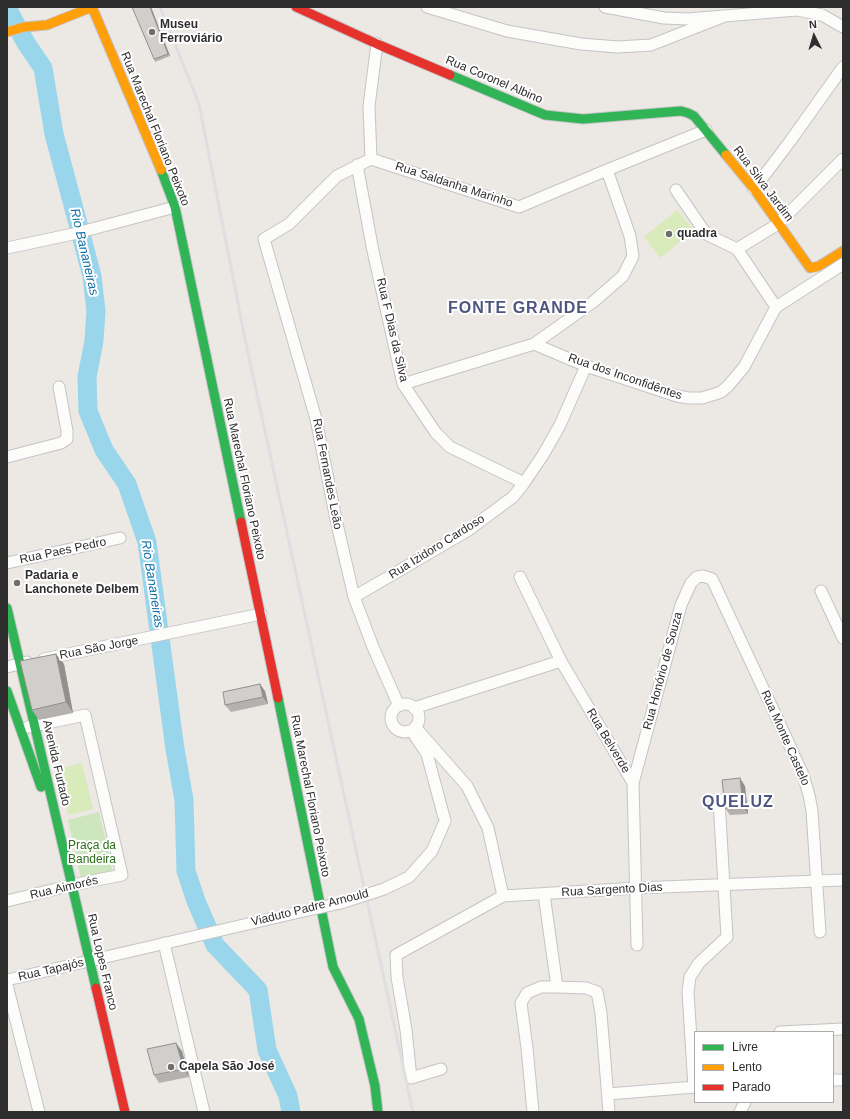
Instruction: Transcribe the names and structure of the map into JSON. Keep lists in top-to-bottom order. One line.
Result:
{"streets":{"street":["Rua Coronel Albino","Rua Marechal Floriano Peixoto","Rua Silva Jardim","Rua Saldanha Marinho","Rua F Dias da Silva","Rua dos Inconfidêntes","Rua Fernandes Leão","Rua Izidoro Cardoso","Rua Paes Pedro","Rua São Jorge","Rua Honório de Souza","Rua Monte Castelo","Rua Belverde","Avenida Furtado","Rua Aimorés","Rua Sargento Dias","Viaduto Padre Arnould","Rua Lopes Franco","Rua Tapajós"]},"crossings":[["Rua Coronel Albino","Rua Silva Jardim"],["Rua Marechal Floriano Peixoto","Rua São Jorge"],["Rua Silva Jardim","Rua Saldanha Marinho"],["Rua F Dias da Silva","Rua Fernandes Leão"],["Rua F Dias da Silva","Rua Izidoro Cardoso"],["Rua dos Inconfidêntes","Rua Izidoro Cardoso"],["Rua Fernandes Leão","Rua Izidoro Cardoso"],["Rua Fernandes Leão","Viaduto Padre Arnould"],["Rua São Jorge","Avenida Furtado"],["Rua Honório de Souza","Rua Monte Castelo"],["Rua Honório de Souza","Rua Belverde"],["Rua Monte Castelo","Rua Sargento Dias"],["Rua Belverde","Rua Sargento Dias"],["Avenida Furtado","Rua Aimorés"],["Avenida Furtado","Rua Lopes Franco"],["Rua Aimorés","Rua Lopes Franco"],["Viaduto Padre Arnould","Rua Tapajós"],["Rua Lopes Franco","Rua Tapajós"]],"districts":["FONTE GRANDE","QUELUZ"],"water":["Rio Bananeiras"],"parks":["Praça da Bandeira"],"places":["Museu Ferroviário","quadra","Padaria e Lanchonete Delbem","Capela São José"],"legend":["Livre","Lento","Parado"],"north":"top"}
